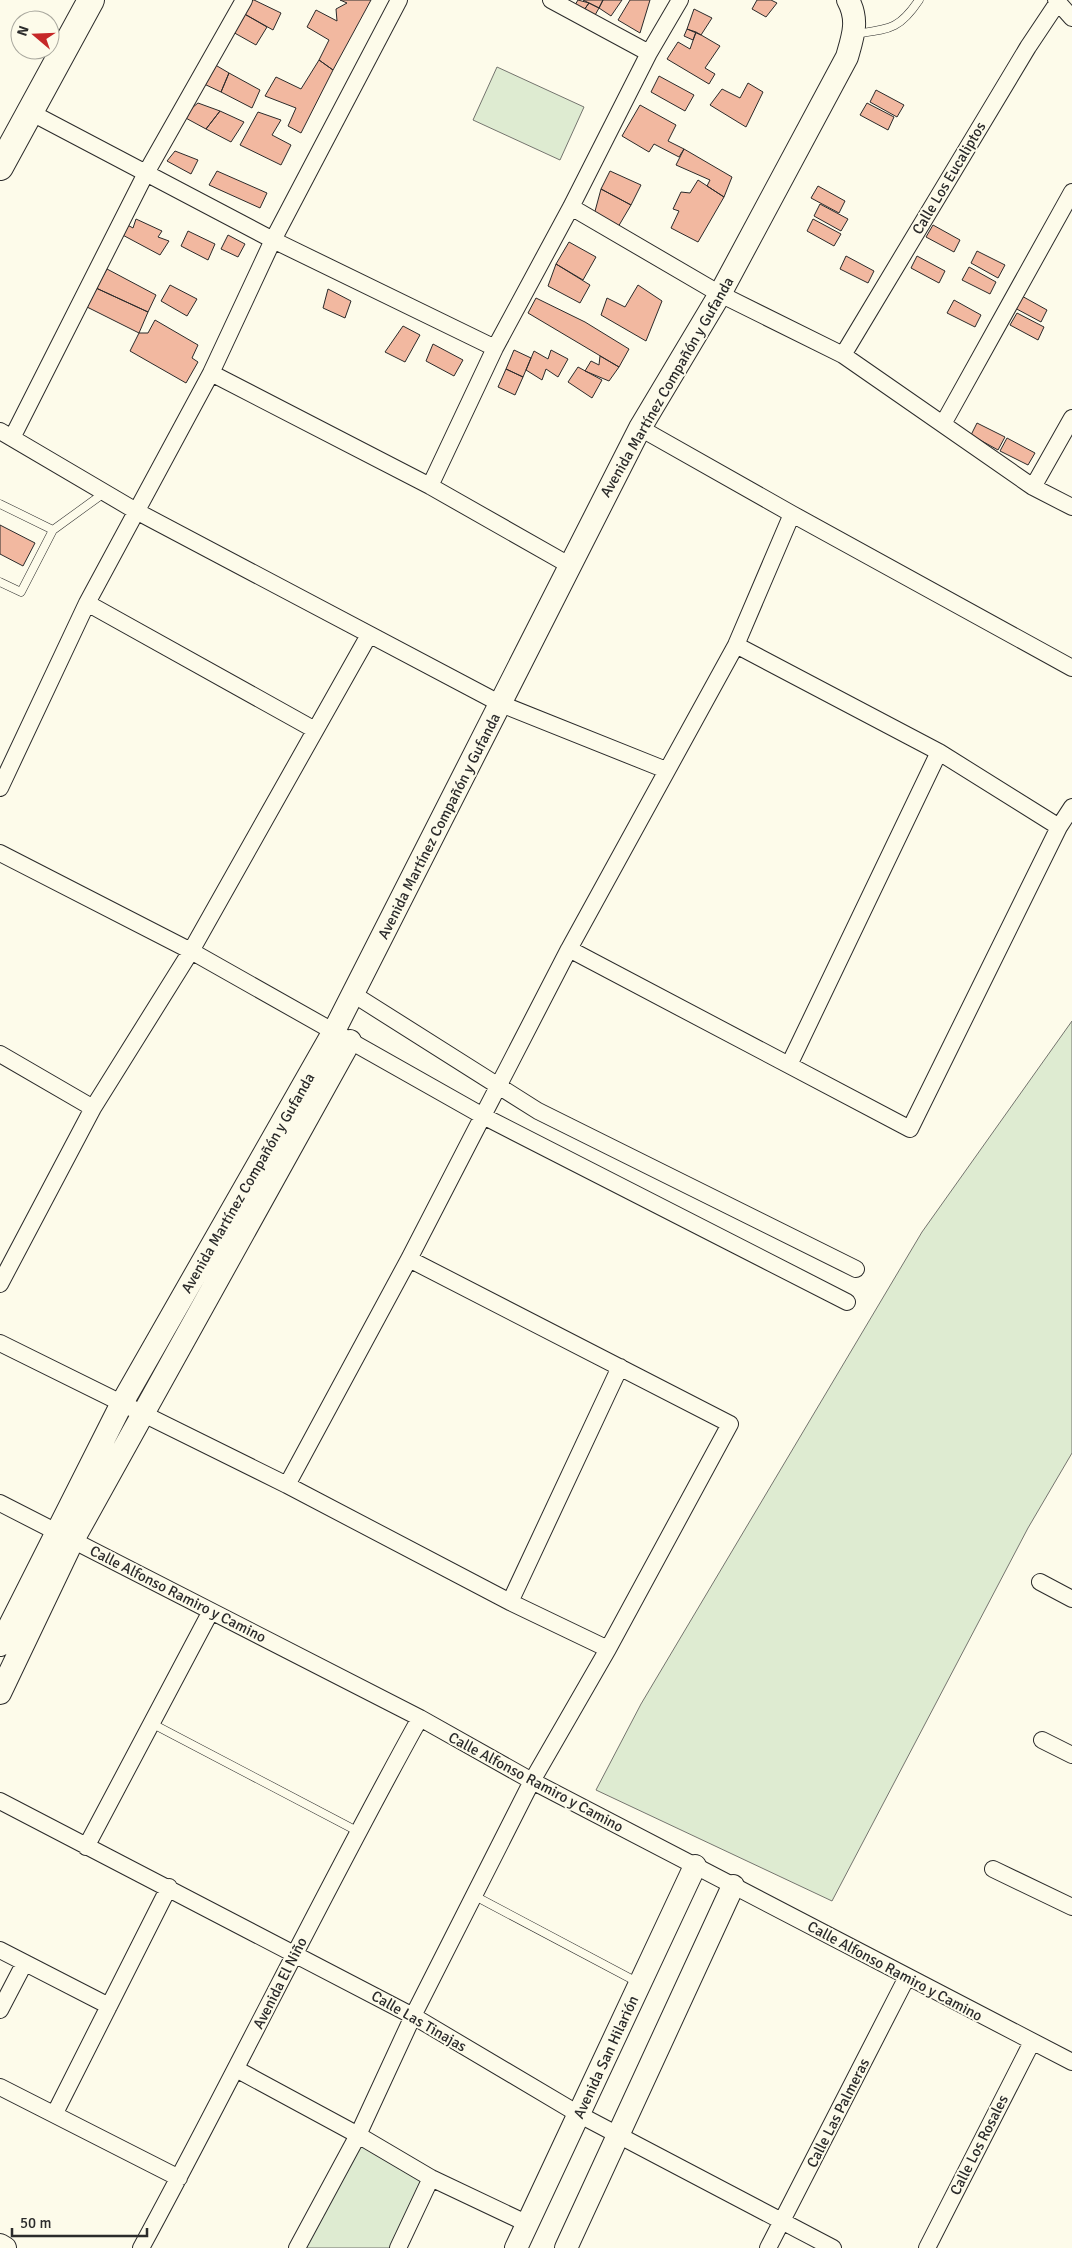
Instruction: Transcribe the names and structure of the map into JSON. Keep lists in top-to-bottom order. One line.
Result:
{"streets":{"street":["Calle Los Eucaliptos","Avenida Martínez Compañón y Gufanda","Calle Alfonso Ramiro y Camino","Avenida El Niño","Calle Las Tinajas","Avenida San Hilarión","Calle Las Palmeras","Calle Los Rosales"]},"crossings":[["Avenida Martínez Compañón y Gufanda","Calle Alfonso Ramiro y Camino"],["Calle Alfonso Ramiro y Camino","Avenida El Niño"],["Calle Alfonso Ramiro y Camino","Avenida San Hilarión"],["Calle Alfonso Ramiro y Camino","Calle Las Palmeras"],["Calle Alfonso Ramiro y Camino","Calle Los Rosales"],["Avenida El Niño","Calle Las Tinajas"],["Calle Las Tinajas","Avenida San Hilarión"],["Calle Las Tinajas","Calle Las Palmeras"]],"scale_bar":"50 m","north":"left"}
